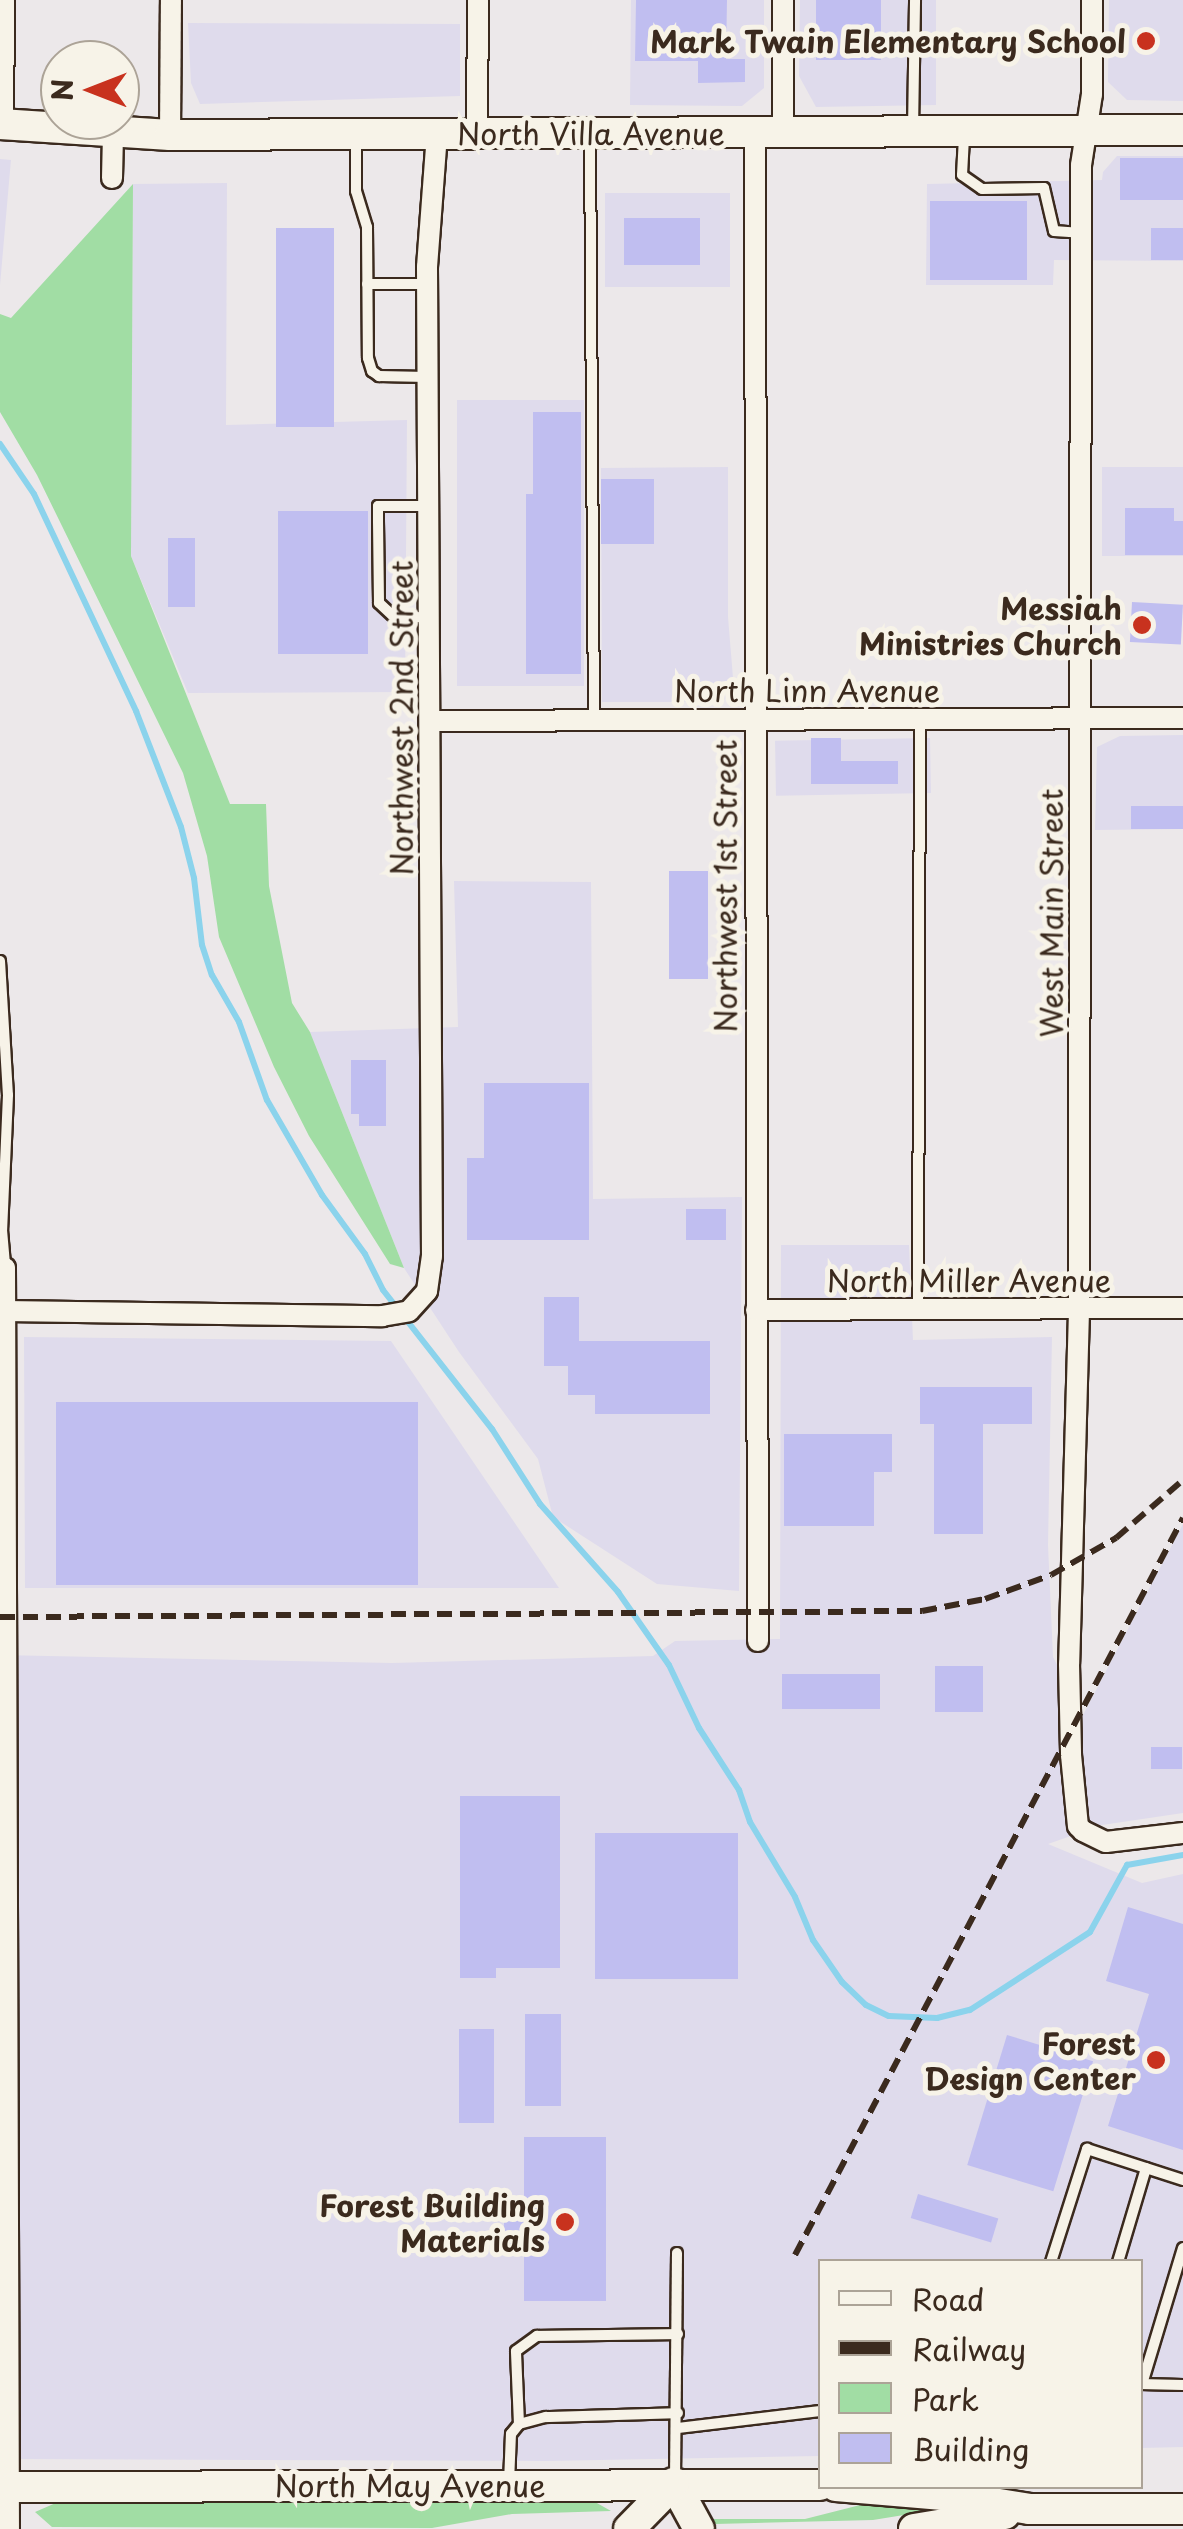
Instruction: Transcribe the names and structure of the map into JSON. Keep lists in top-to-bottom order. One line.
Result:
{"streets":{"main road":["North Villa Avenue","North May Avenue"],"street":["North Linn Avenue","Northwest 2nd Street","Northwest 1st Street","West Main Street","North Miller Avenue"]},"crossings":[["North Villa Avenue","Northwest 2nd Street"],["North Villa Avenue","Northwest 1st Street"],["North Villa Avenue","West Main Street"],["North Linn Avenue","Northwest 2nd Street"],["North Linn Avenue","Northwest 1st Street"],["North Linn Avenue","West Main Street"],["Northwest 1st Street","North Miller Avenue"],["West Main Street","North Miller Avenue"]],"places":["Mark Twain Elementary School","Messiah Ministries Church","Forest Design Center","Forest Building Materials"],"legend":["Road","Railway","Park","Building"],"north":"left"}
